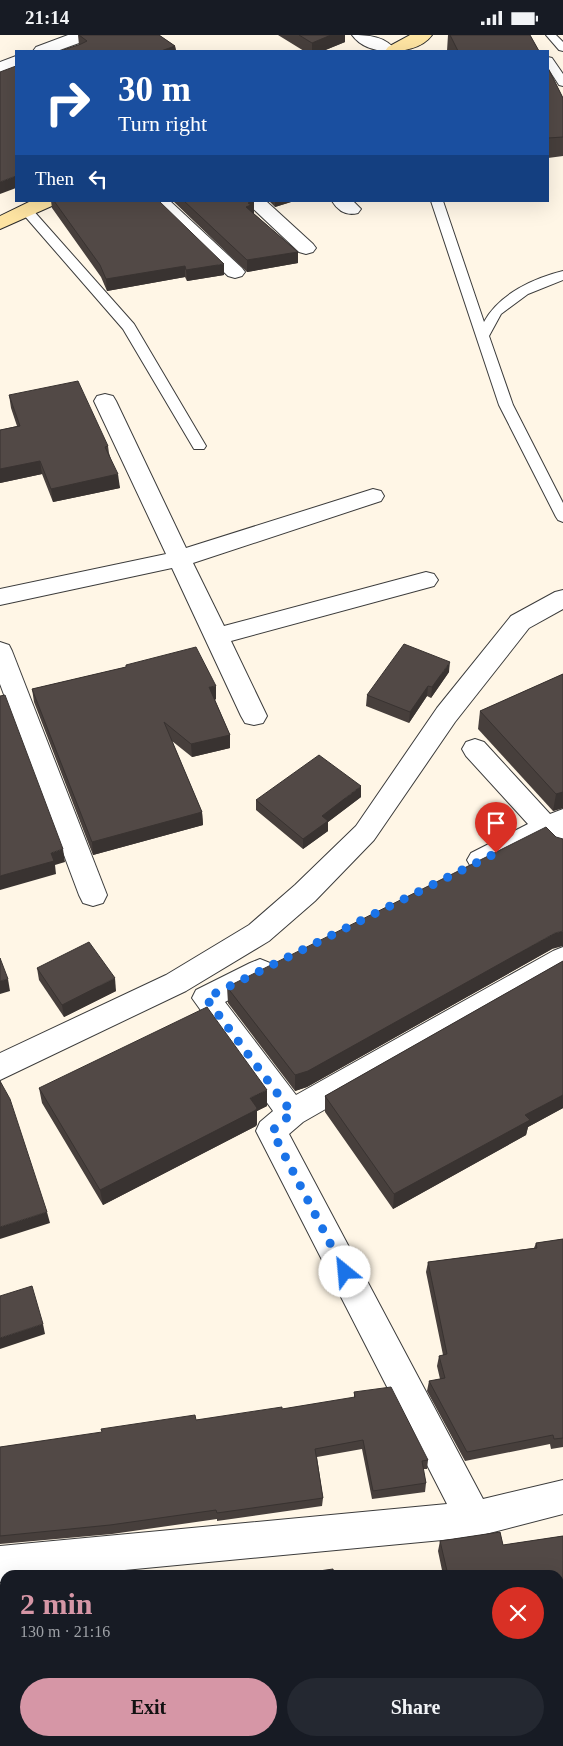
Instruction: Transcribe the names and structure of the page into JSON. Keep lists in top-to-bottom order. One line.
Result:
{"page":{"status":"21:14","turn":["30 m","Turn right"],"then":"Then","heading":["2 min","130 m · 21:16"],"buttons":["Exit","Share"]}}
